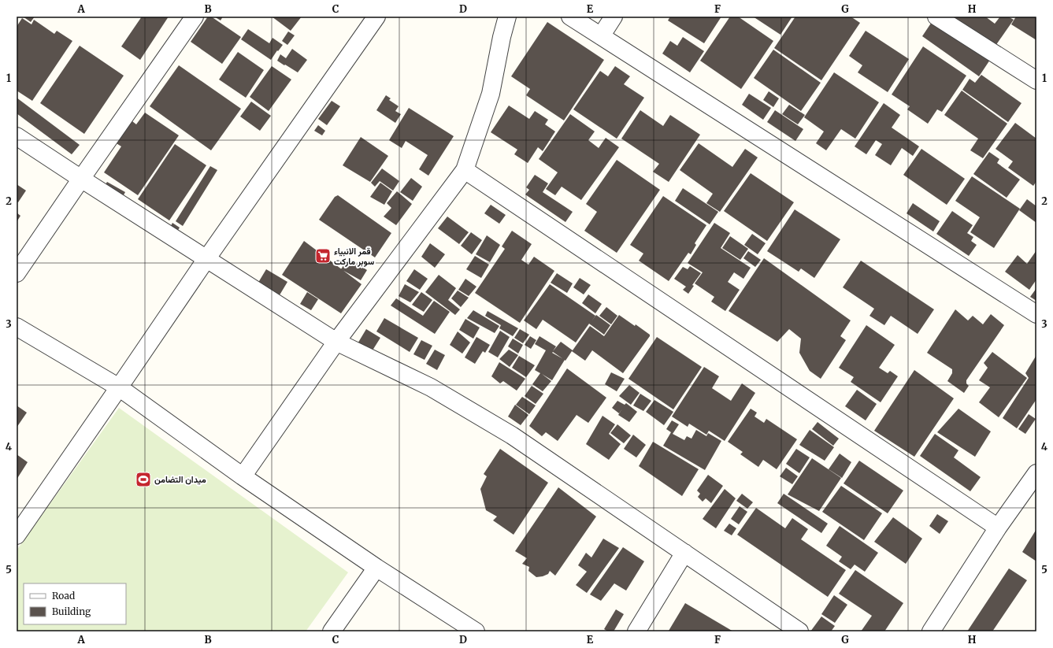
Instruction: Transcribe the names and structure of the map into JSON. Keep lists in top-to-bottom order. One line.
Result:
{"places":{"supermarket":["قمر الانبياء سوبر ماركت"],"sports":["ميدان التضامن"]},"legend":["Road","Building"],"grid":{"columns":["A","B","C","D","E","F","G","H"],"rows":["1","2","3","4","5"]}}
